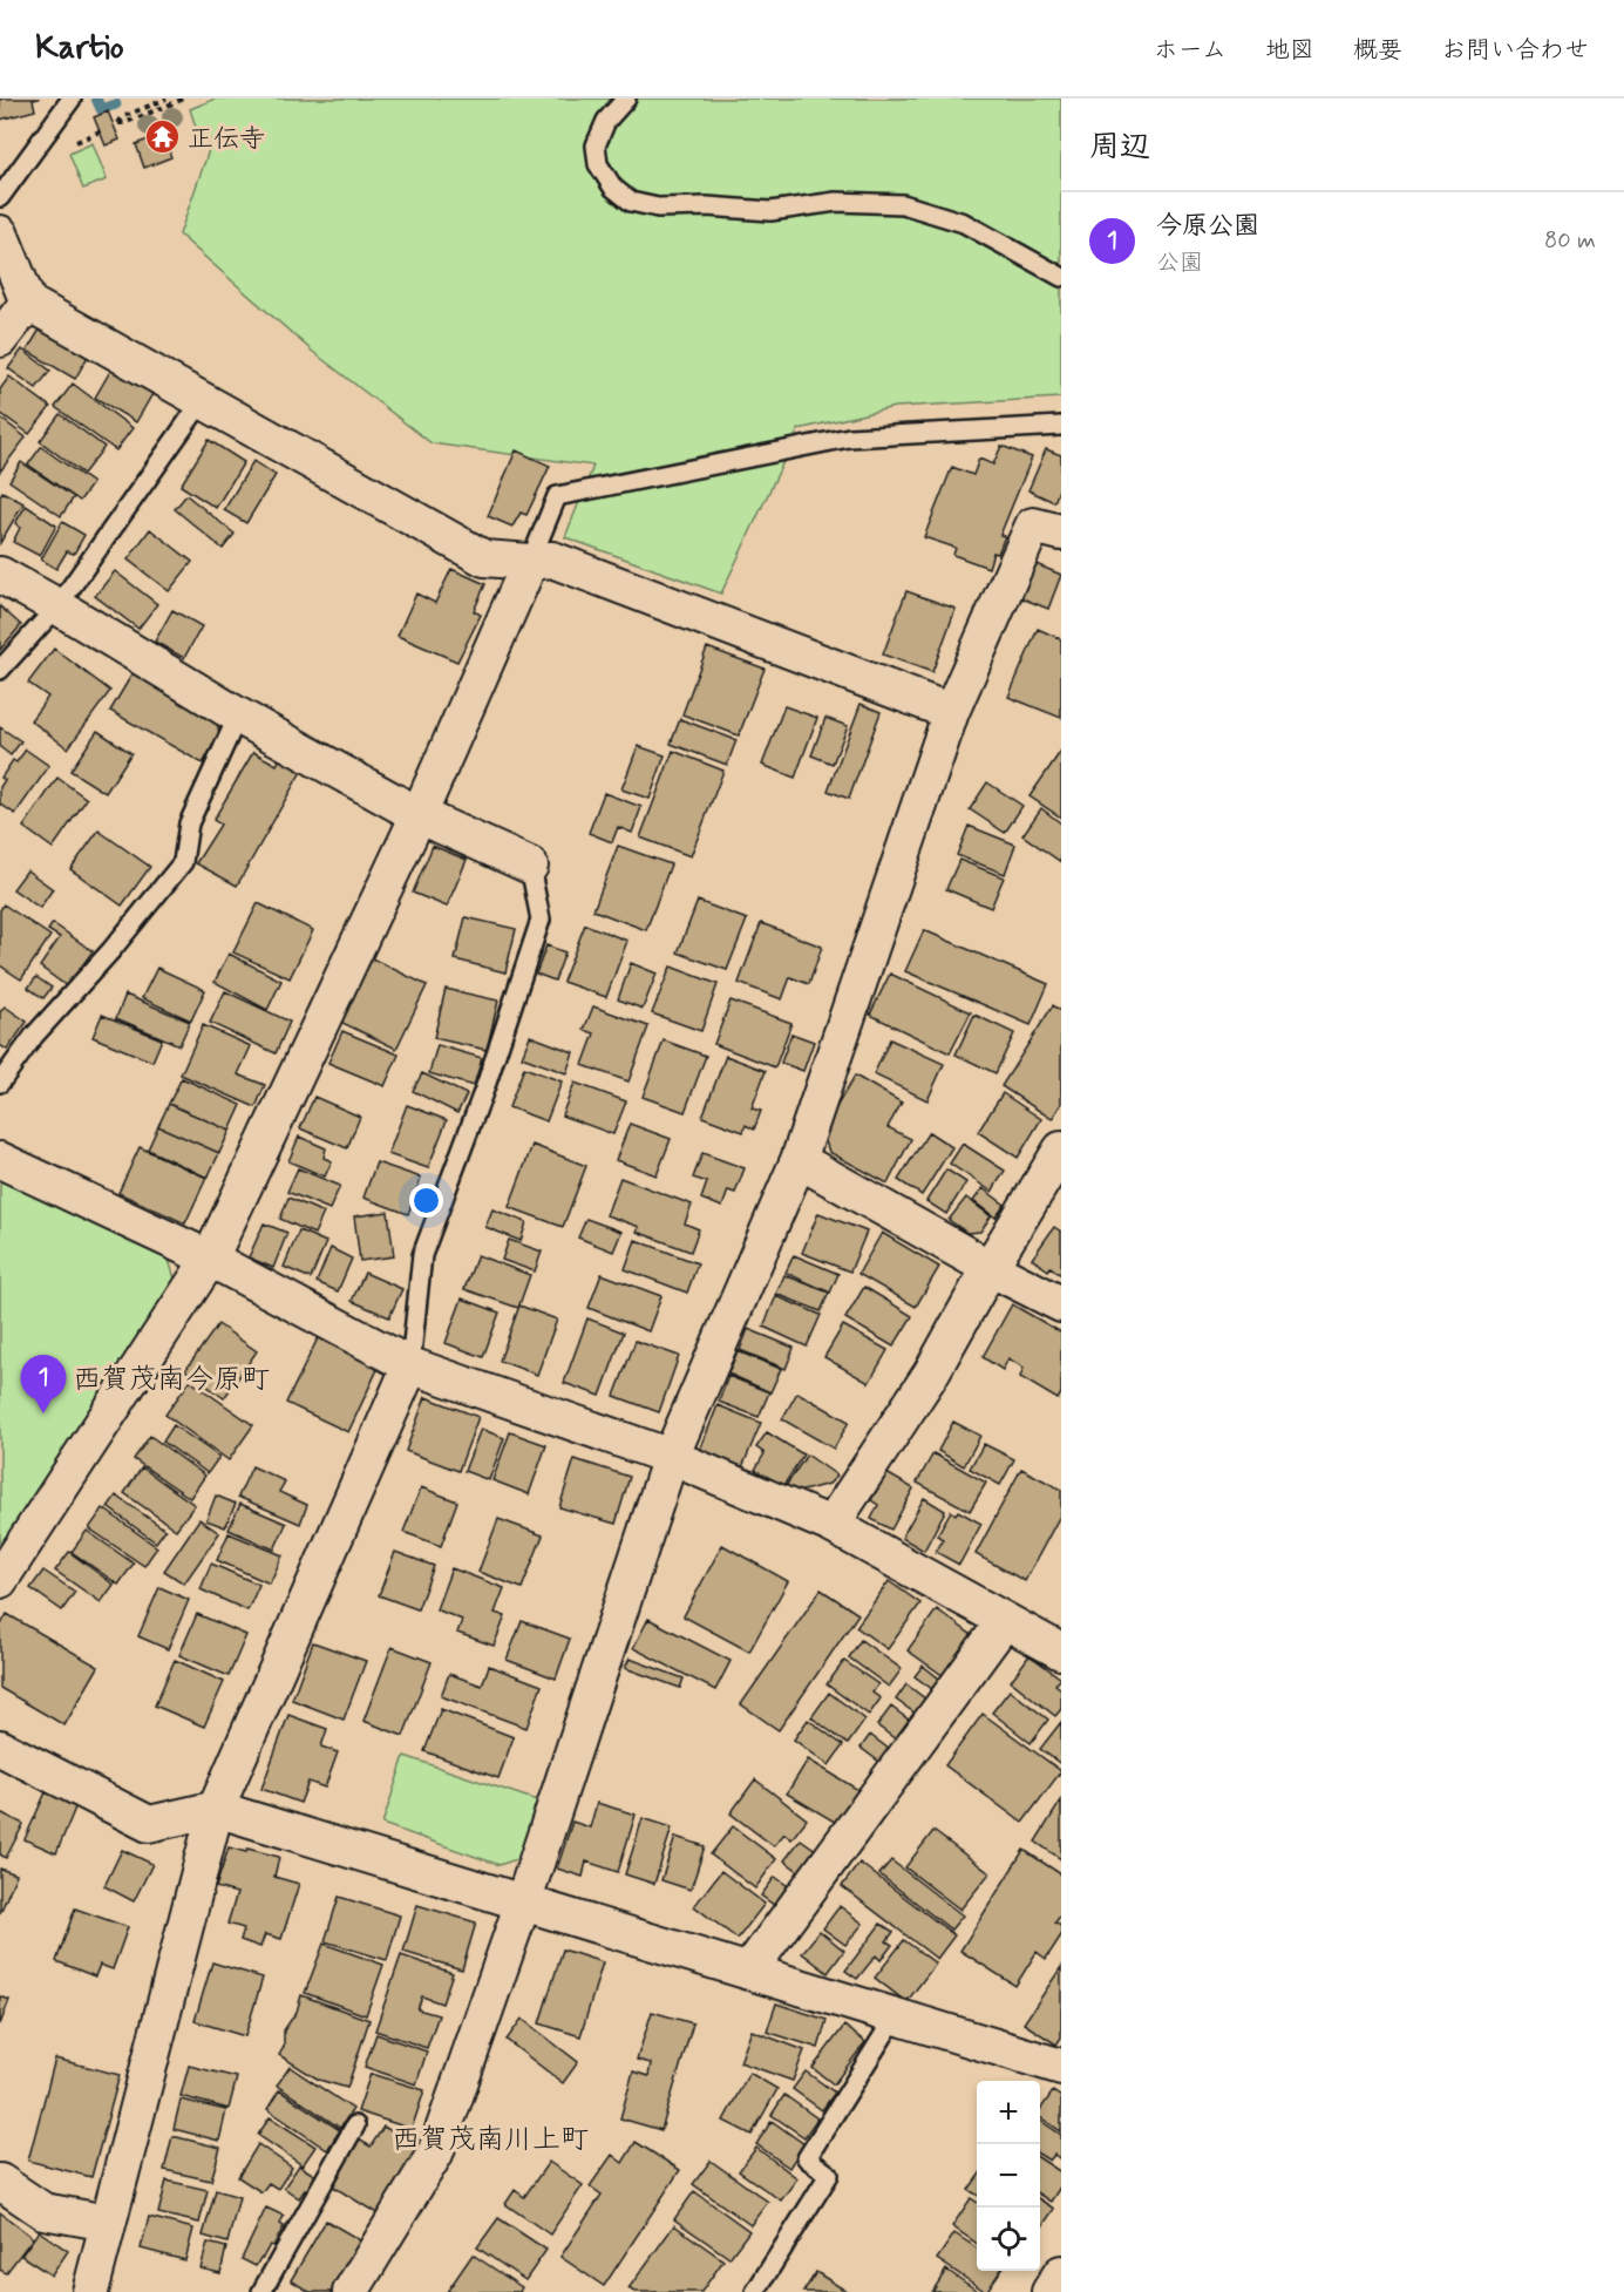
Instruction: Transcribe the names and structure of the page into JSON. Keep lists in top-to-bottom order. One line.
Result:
{"districts":["西賀茂南今原町","西賀茂南川上町"],"places":{"temple":["正伝寺"]},"page":{"header":"Kartio","nav":["ホーム","地図","概要","お問い合わせ"],"heading":"周辺","list":[{"mark":"1","name":"今原公園","note":"公園","value":"80 m"}],"pins":"1","map_buttons":["+","−"]}}
